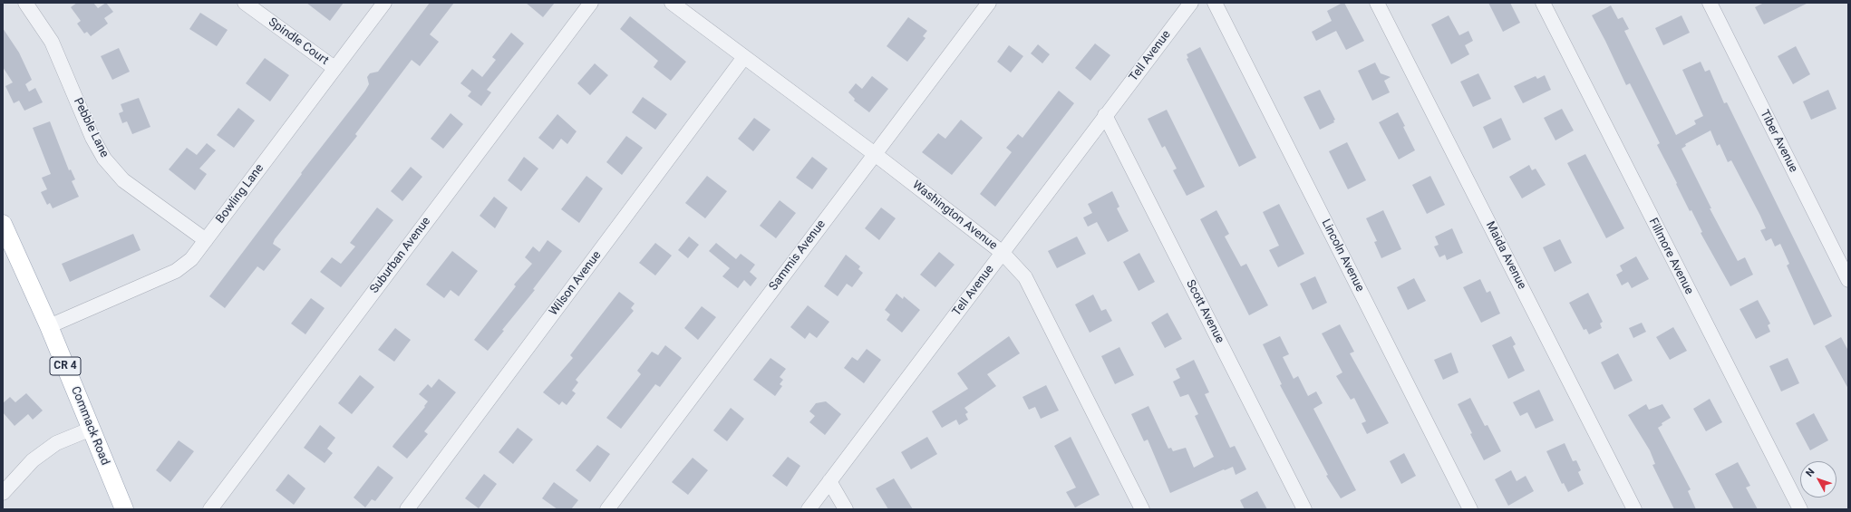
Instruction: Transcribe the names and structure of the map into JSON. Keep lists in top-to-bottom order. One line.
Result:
{"streets":{"main road":["CR 4","Commack Road"],"street":["Spindle Court","Tell Avenue","Pebble Lane","Tiber Avenue","Bowling Lane","Washington Avenue","Suburban Avenue","Sammis Avenue","Lincoln Avenue","Maida Avenue","Fillmore Avenue","Wilson Avenue","Scott Avenue"]},"crossings":[["Spindle Court","Bowling Lane"],["Tell Avenue","Washington Avenue"],["Tell Avenue","Scott Avenue"],["Pebble Lane","Bowling Lane"],["Bowling Lane","Commack Road"],["Washington Avenue","Sammis Avenue"],["Washington Avenue","Wilson Avenue"]],"north":"top left"}
